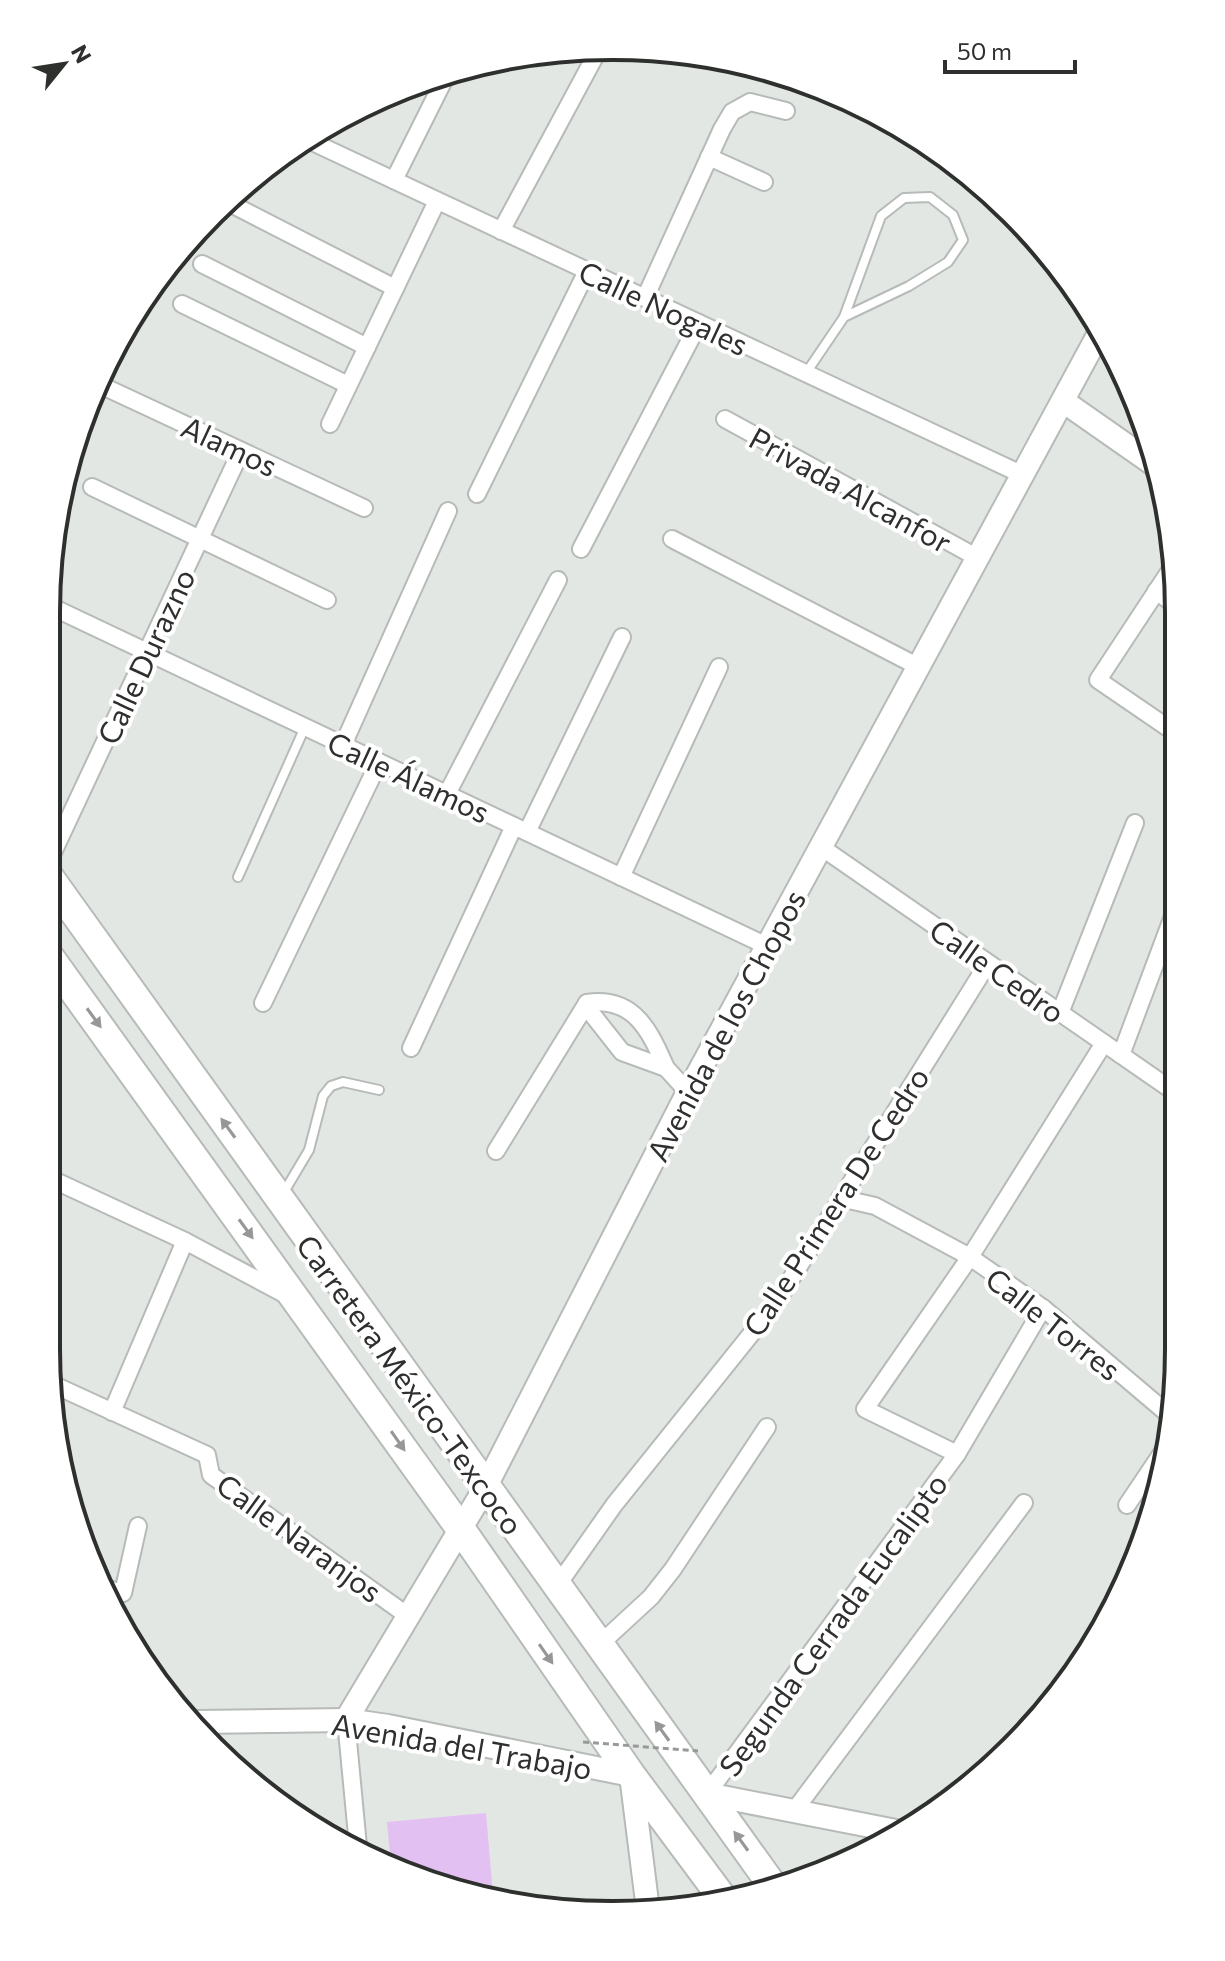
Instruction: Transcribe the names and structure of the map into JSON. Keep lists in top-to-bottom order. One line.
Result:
{"streets":{"highway":["Carretera México-Texcoco"],"street":["Calle Nogales","Alamos","Privada Alcanfor","Calle Durazno","Calle Álamos","Calle Cedro","Avenida de los Chopos","Calle Primera De Cedro","Calle Torres","Calle Naranjos","Segunda Cerrada Eucalipto","Avenida del Trabajo"]},"crossings":[["Calle Nogales","Avenida de los Chopos"],["Alamos","Calle Durazno"],["Privada Alcanfor","Avenida de los Chopos"],["Calle Durazno","Calle Álamos"],["Calle Álamos","Avenida de los Chopos"],["Calle Cedro","Avenida de los Chopos"],["Calle Cedro","Calle Primera De Cedro"],["Avenida de los Chopos","Carretera México-Texcoco"],["Avenida de los Chopos","Calle Naranjos"],["Avenida de los Chopos","Avenida del Trabajo"],["Calle Primera De Cedro","Calle Torres"],["Calle Primera De Cedro","Carretera México-Texcoco"],["Calle Torres","Segunda Cerrada Eucalipto"],["Carretera México-Texcoco","Segunda Cerrada Eucalipto"],["Carretera México-Texcoco","Avenida del Trabajo"]],"scale_bar":"50 m","north":"top right"}
